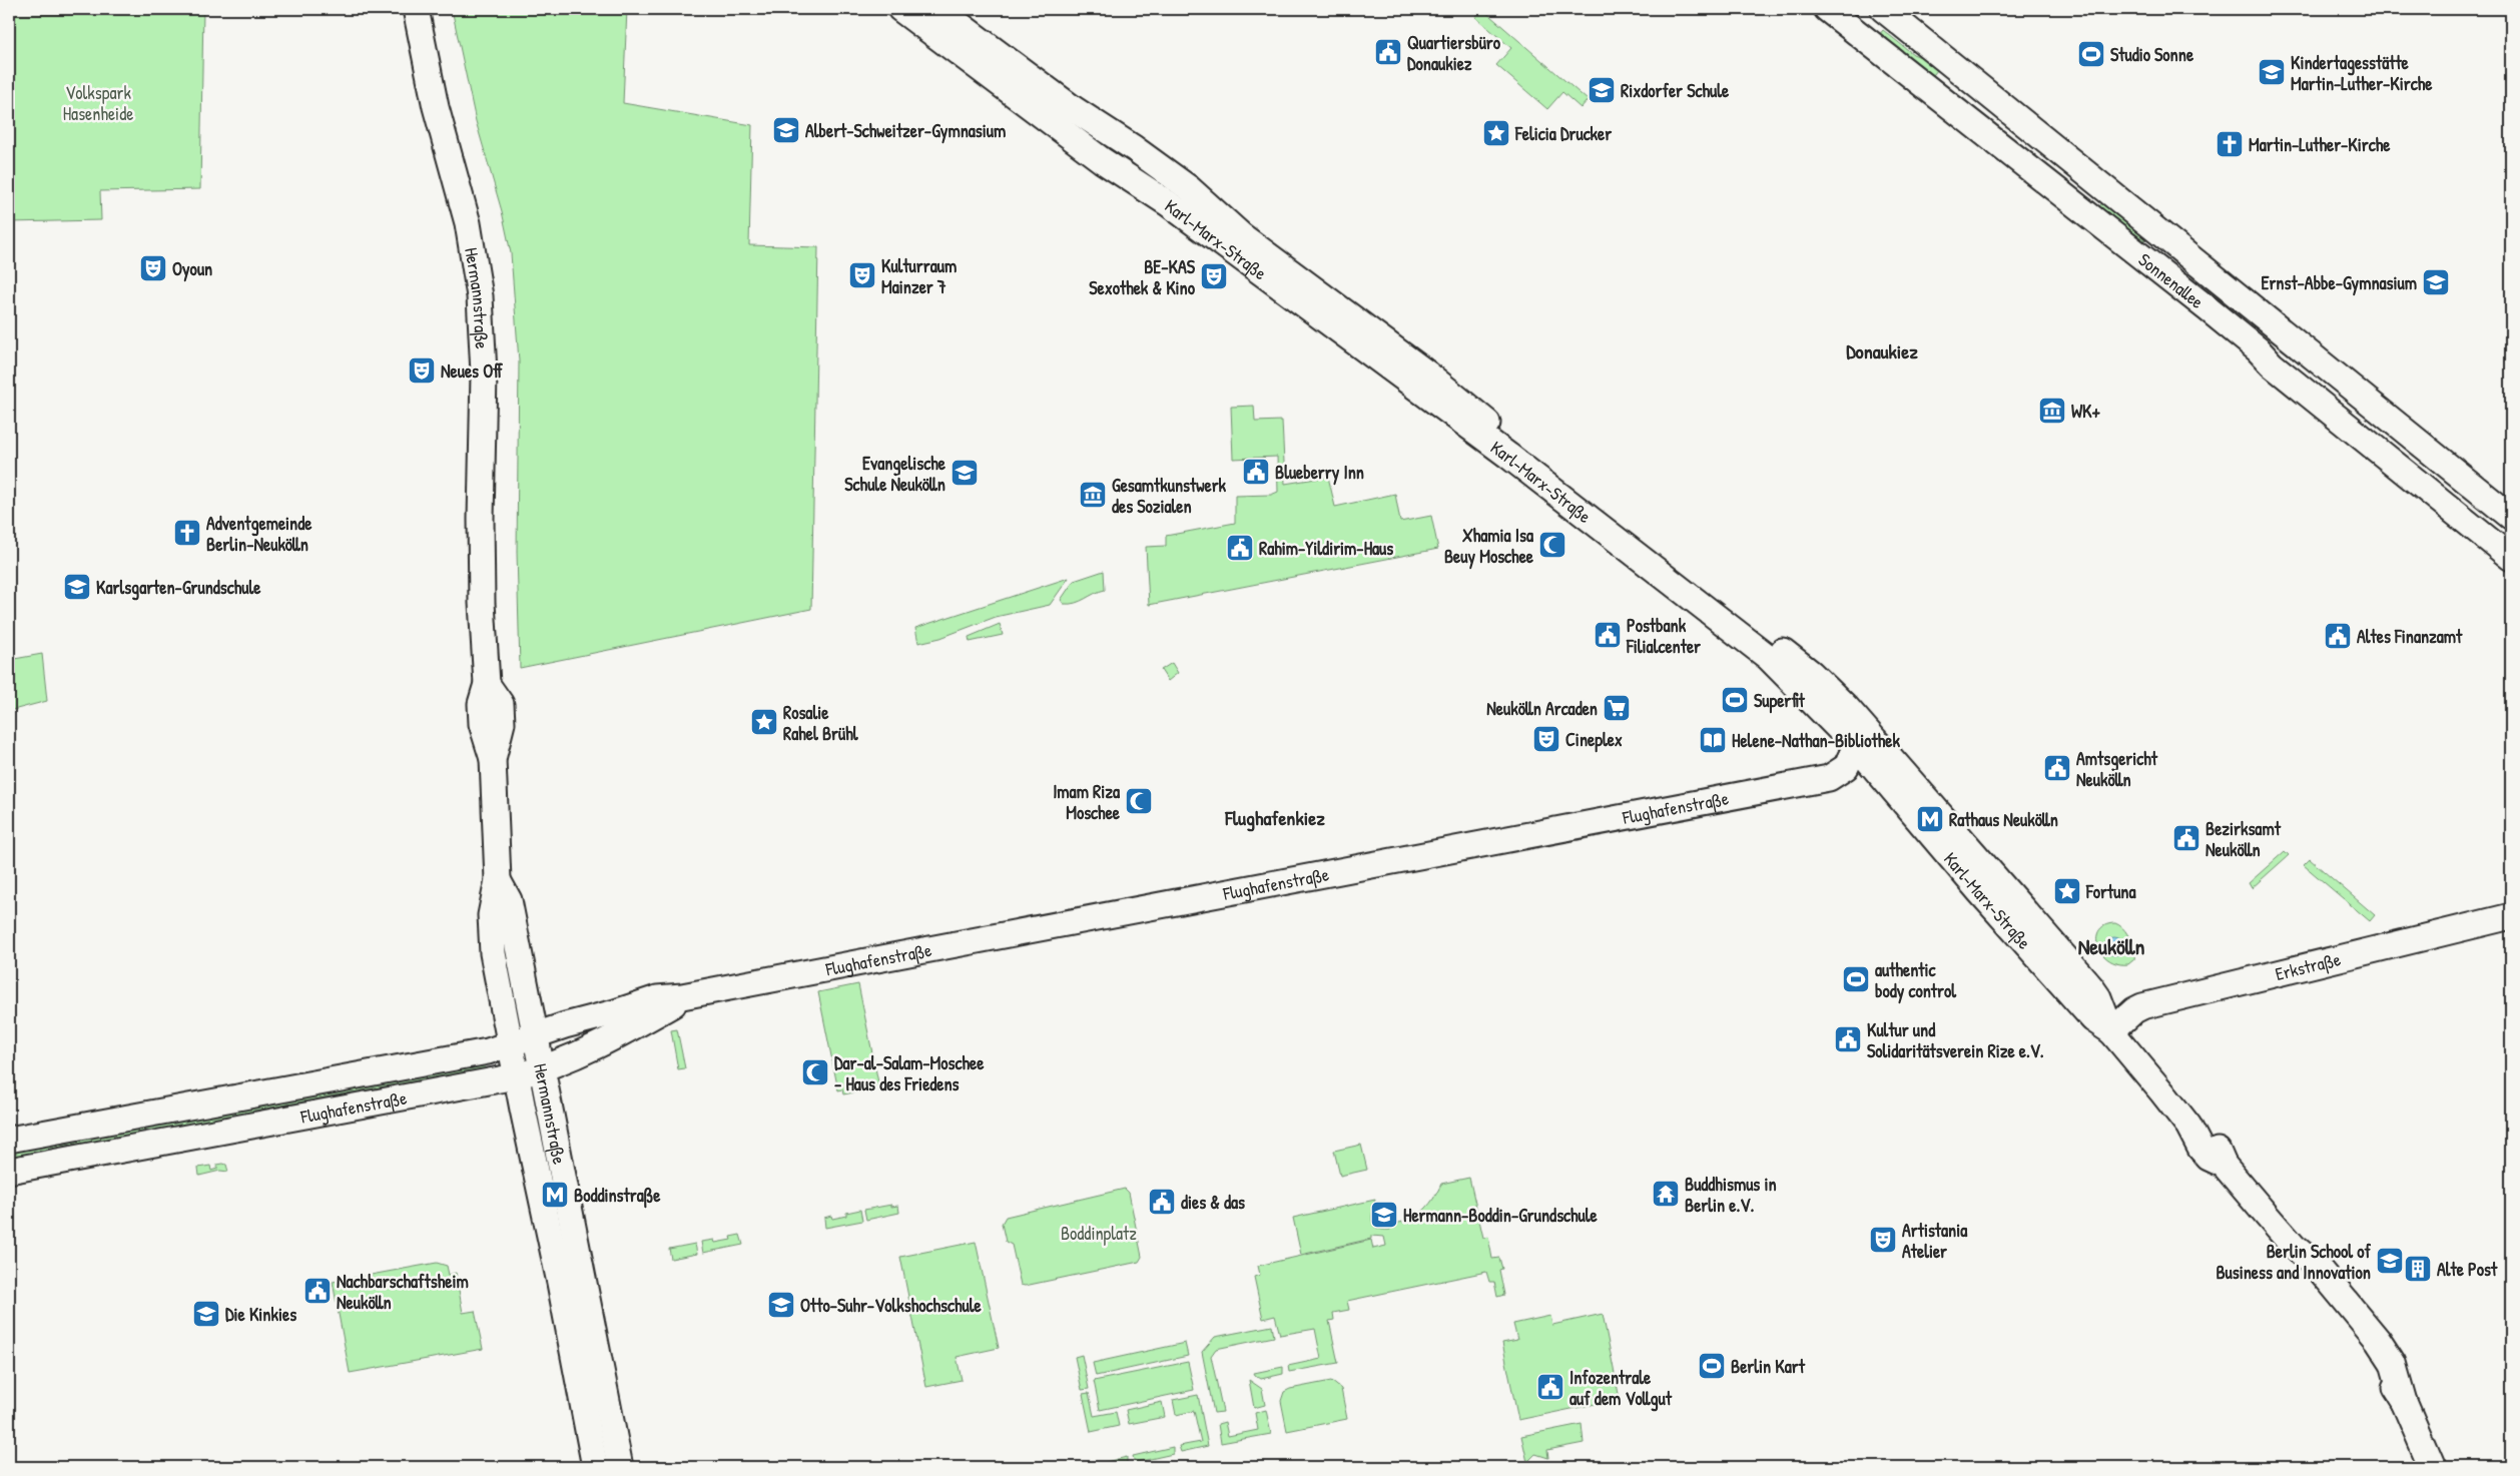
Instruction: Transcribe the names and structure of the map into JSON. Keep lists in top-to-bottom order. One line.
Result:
{"streets":{"main road":["Karl-Marx-Straße","Sonnenallee","Hermannstraße","Flughafenstraße","Erkstraße"]},"crossings":[["Karl-Marx-Straße","Flughafenstraße"],["Karl-Marx-Straße","Erkstraße"],["Hermannstraße","Flughafenstraße"]],"districts":["Donaukiez","Flughafenkiez","Neukölln"],"parks":["Volkspark Hasenheide","Boddinplatz"],"places":{"public building":["Quartiersbüro Donaukiez","Blueberry Inn","Rahim-Yildirim-Haus","Postbank Filialcenter","Altes Finanzamt","Amtsgericht Neukölln","Bezirksamt Neukölln","Kultur und Solidaritätsverein Rize e.V.","dies & das","Nachbarschaftsheim Neukölln","Infozentrale auf dem Vollgut"],"sports":["Studio Sonne","Superfit","authentic body control","Berlin Kart"],"school or university":["Kindertagesstätte Martin-Luther-Kirche","Rixdorfer Schule","Albert-Schweitzer-Gymnasium","Ernst-Abbe-Gymnasium","Evangelische Schule Neukölln","Karlsgarten-Grundschule","Hermann-Boddin-Grundschule","Berlin School of Business and Innovation","Otto-Suhr-Volkshochschule","Die Kinkies"],"place":["Felicia Drucker","Rosalie Rahel Brühl","Fortuna"],"church":["Martin-Luther-Kirche","Adventgemeinde Berlin-Neukölln"],"theatre":["Oyoun","Kulturraum Mainzer 7","BE-KAS Sexothek & Kino","Neues Off","Cineplex","Artistania Atelier"],"museum":["WK+","Gesamtkunstwerk des Sozialen"],"mosque":["Xhamia Isa Beuy Moschee","Imam Riza Moschee","Dar-al-Salam-Moschee - Haus des Friedens"],"supermarket":["Neukölln Arcaden"],"library":["Helene-Nathan-Bibliothek"],"metro station":["Rathaus Neukölln","Boddinstraße"],"temple":["Buddhismus in Berlin e.V."],"building":["Alte Post"]}}
